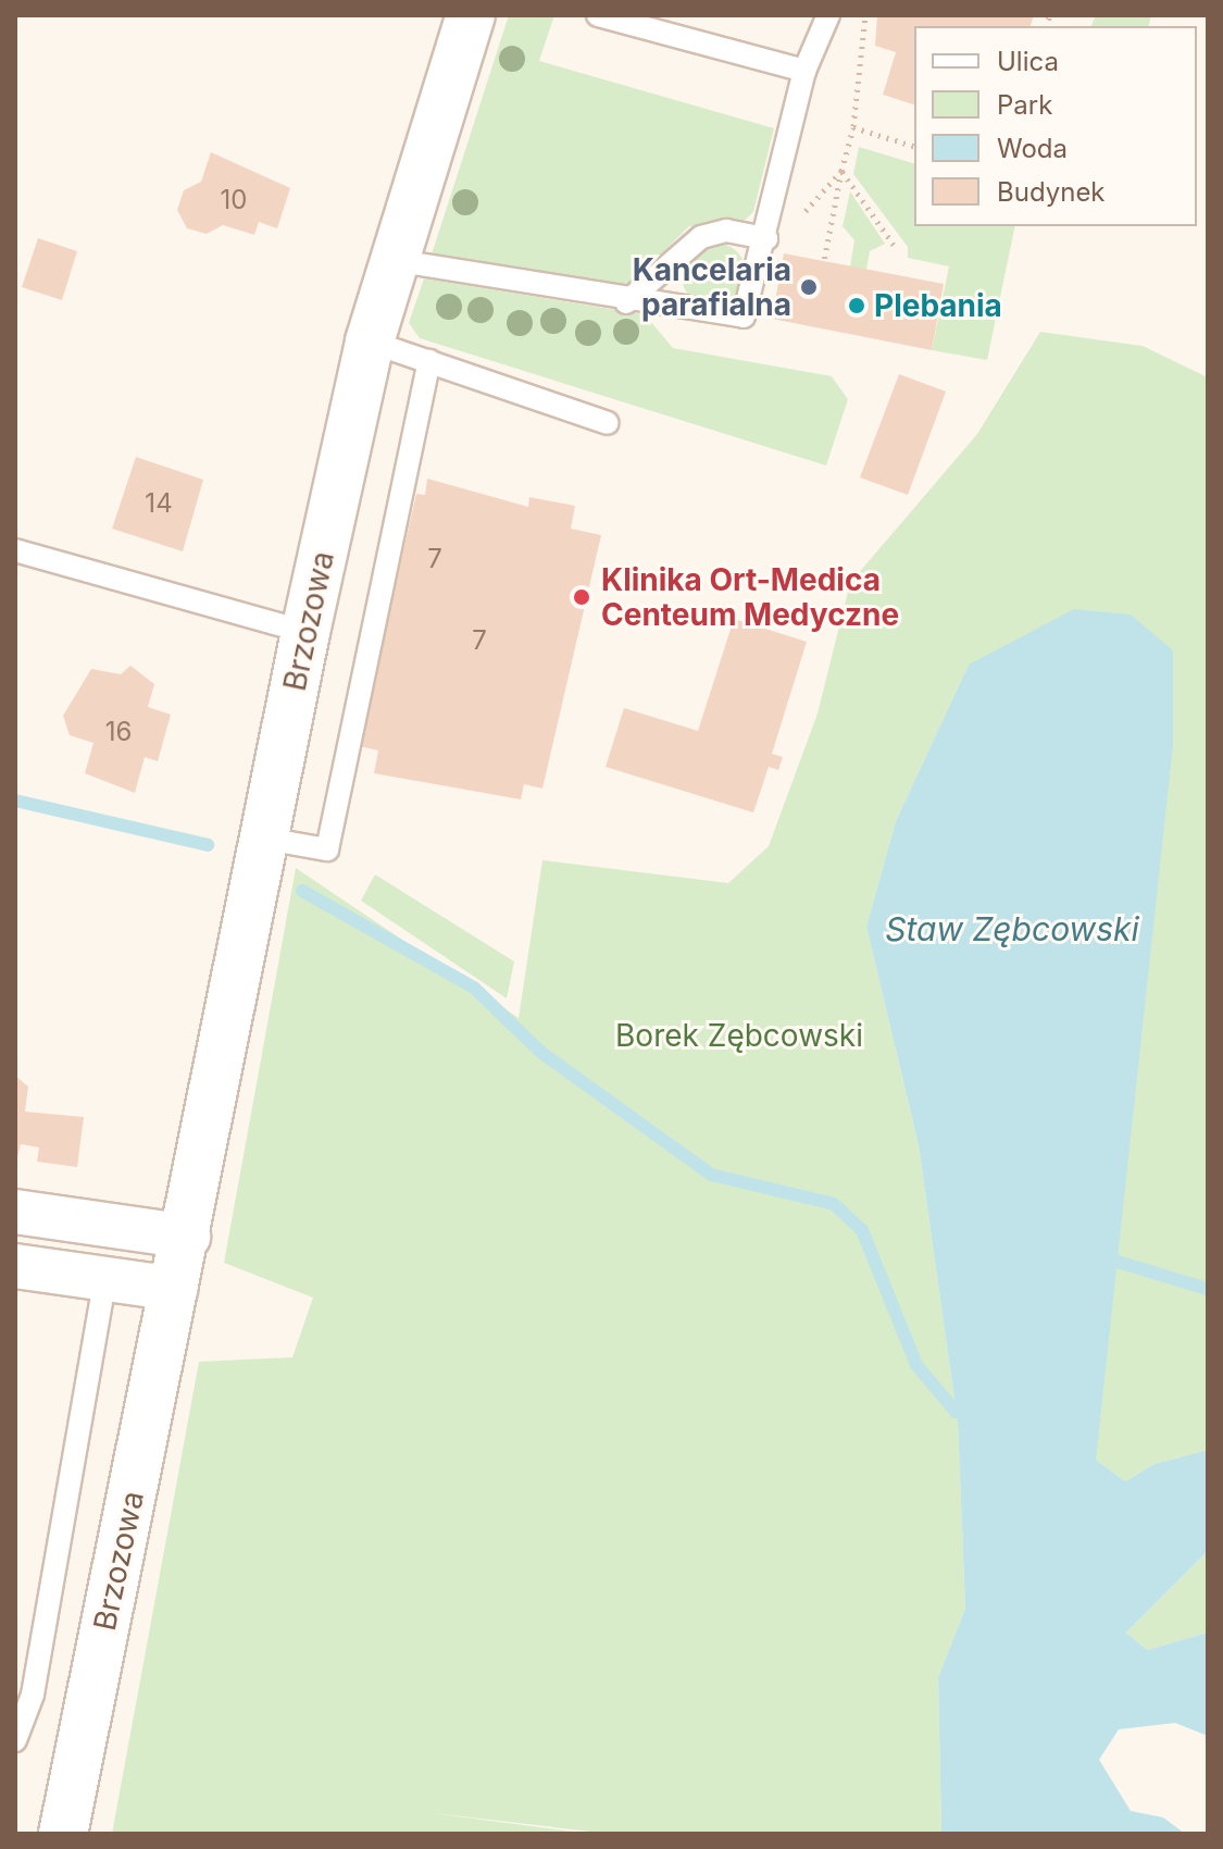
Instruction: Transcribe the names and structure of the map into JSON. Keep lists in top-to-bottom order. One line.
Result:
{"streets":{"street":["Brzozowa"]},"water":["Staw Zębcowski"],"parks":["Borek Zębcowski"],"places":["Kancelaria parafialna","Plebania","Klinika Ort-Medica Centeum Medyczne"],"house_numbers":["10","14","7","7","16"],"legend":["Ulica","Park","Woda","Budynek"]}
